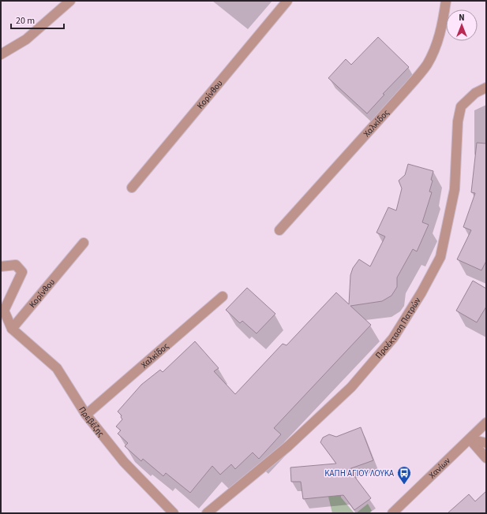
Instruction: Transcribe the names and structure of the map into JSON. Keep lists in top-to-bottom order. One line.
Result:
{"streets":{"street":["Κορίνθου","Χαλκίδος","Προέκταση Πατρών","Πρεβέζης","Χανίων"]},"crossings":[["Κορίνθου","Πρεβέζης"],["Χαλκίδος","Πρεβέζης"]],"places":{"bus stop":["ΚΑΠΗ ΑΓΙΟΥ ΛΟΥΚΑ"]},"scale_bar":"20 m","north":"top"}
